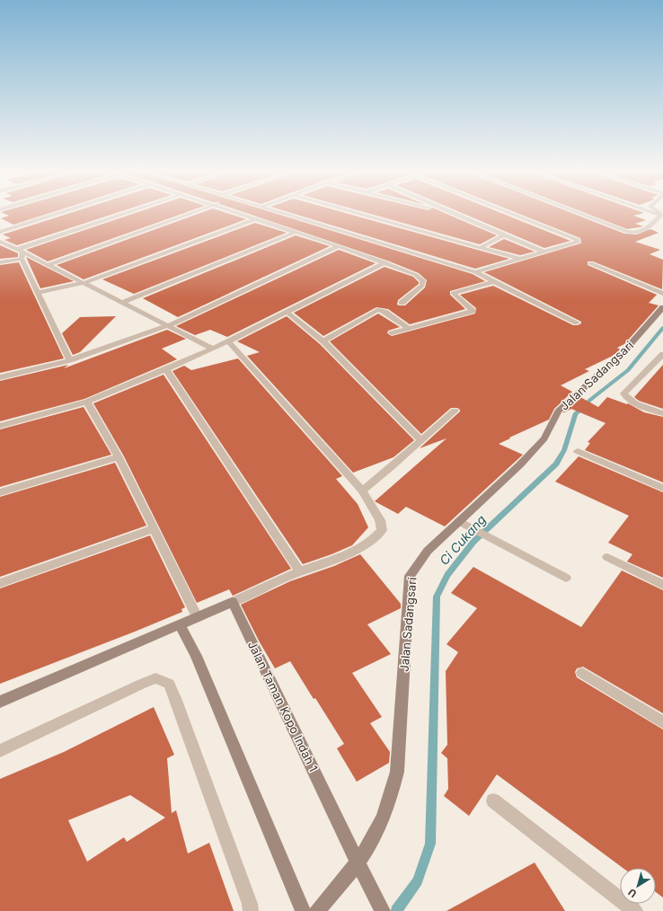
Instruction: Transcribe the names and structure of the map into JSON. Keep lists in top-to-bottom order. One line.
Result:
{"streets":{"street":["Jalan Sadangsari","Jalan Taman Kopo Indah 1"]},"crossings":[["Jalan Sadangsari","Jalan Taman Kopo Indah 1"]],"water":["Ci Cukang"],"north":"bottom left"}
